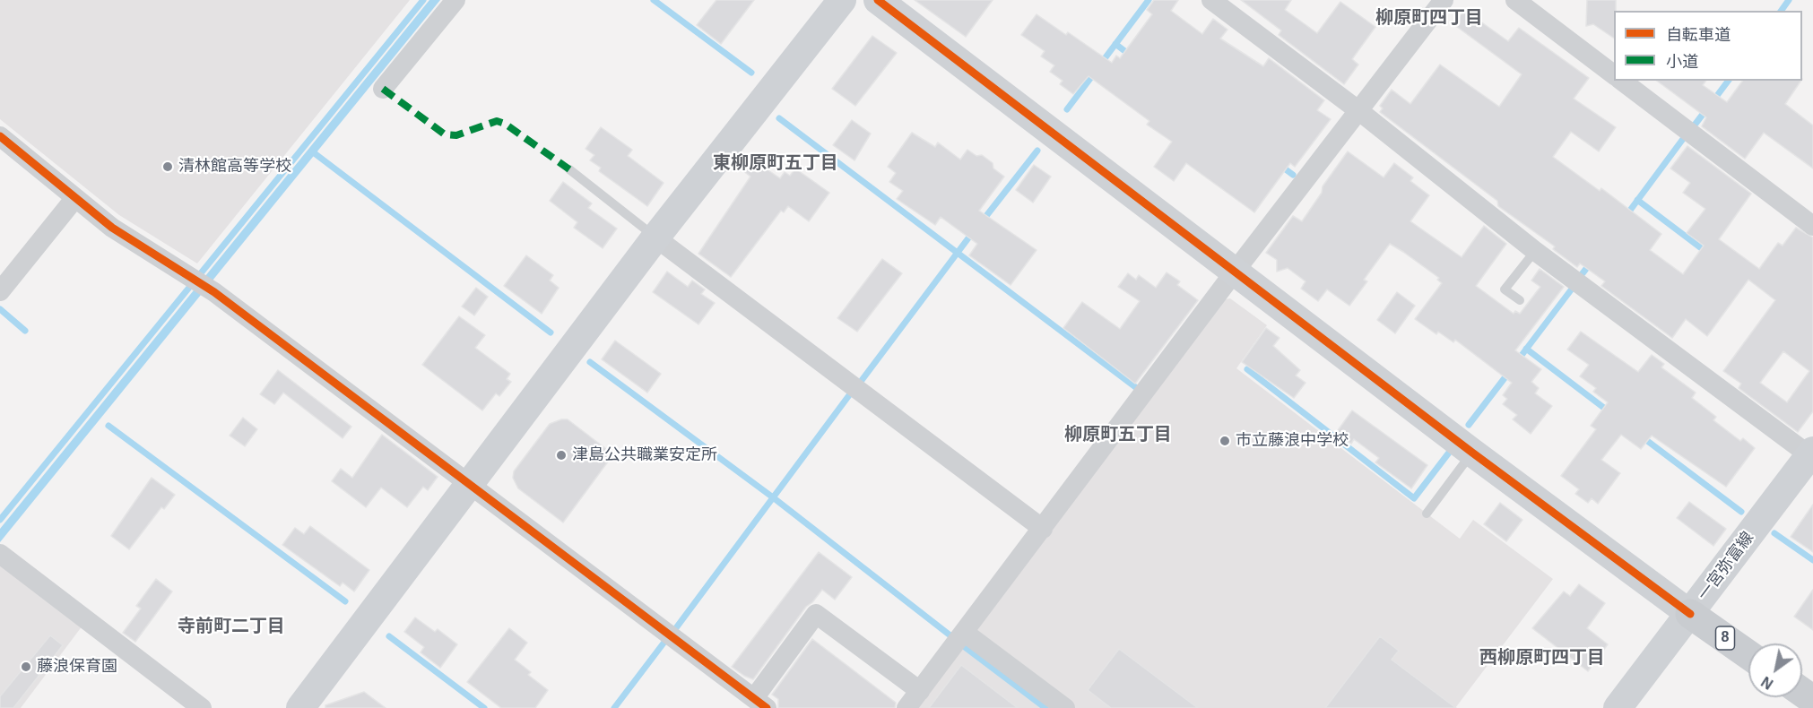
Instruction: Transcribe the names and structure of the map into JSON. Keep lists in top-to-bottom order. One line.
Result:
{"streets":{"main road":["8"],"street":["一宮弥富線"]},"crossings":[["一宮弥富線","8"]],"districts":["柳原町四丁目","東柳原町五丁目","柳原町五丁目","寺前町二丁目","西柳原町四丁目"],"places":["清林館高等学校","市立藤浪中学校","津島公共職業安定所","藤浪保育園"],"legend":["自転車道","小道"],"north":"bottom left"}
